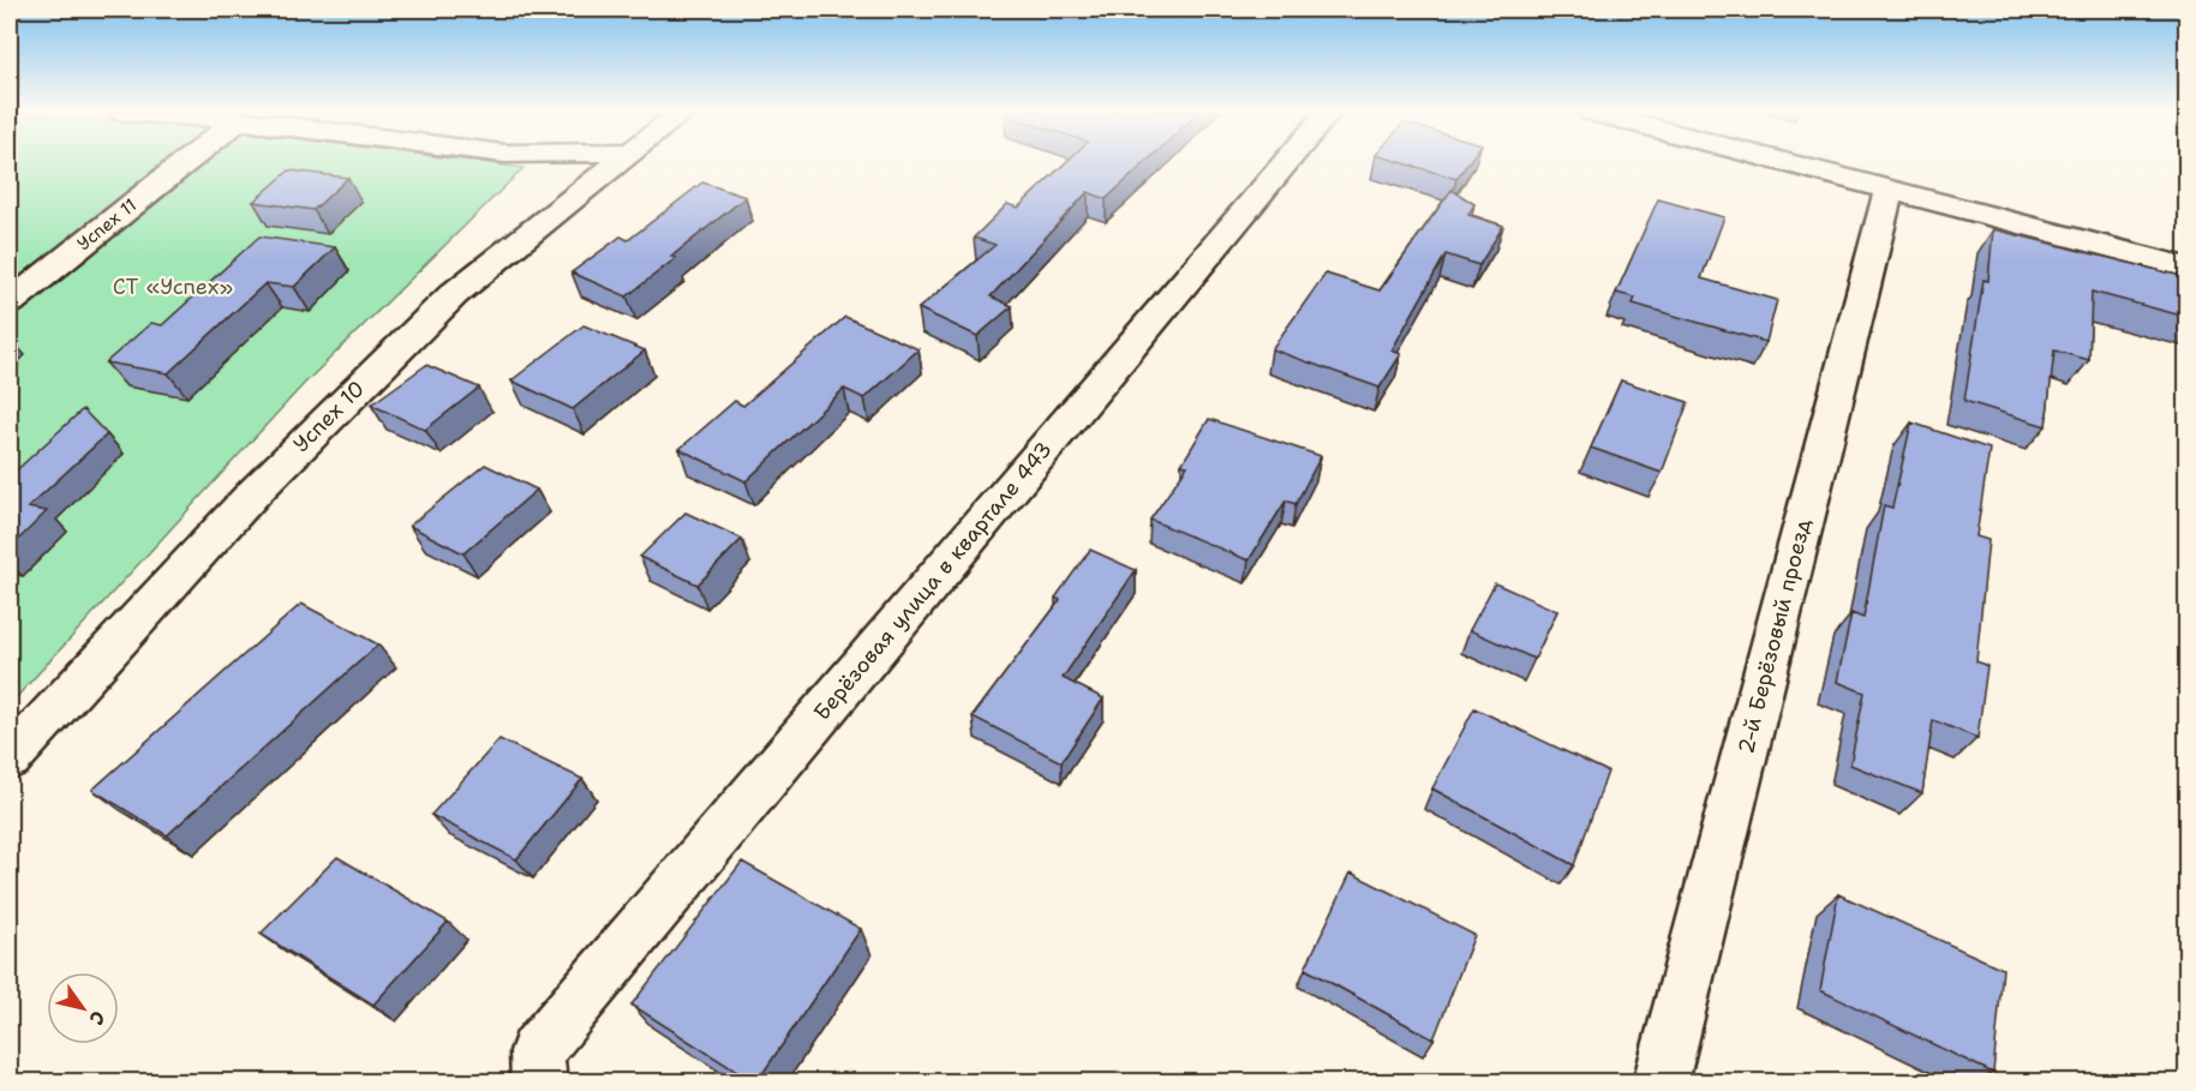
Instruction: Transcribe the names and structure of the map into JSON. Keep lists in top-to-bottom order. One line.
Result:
{"streets":{"street":["Успех 11","Успех 10","Берёзовая улица в квартале 443","2-й Берёзовый проезд"]},"parks":["СТ «Успех»"],"north":"bottom right"}
